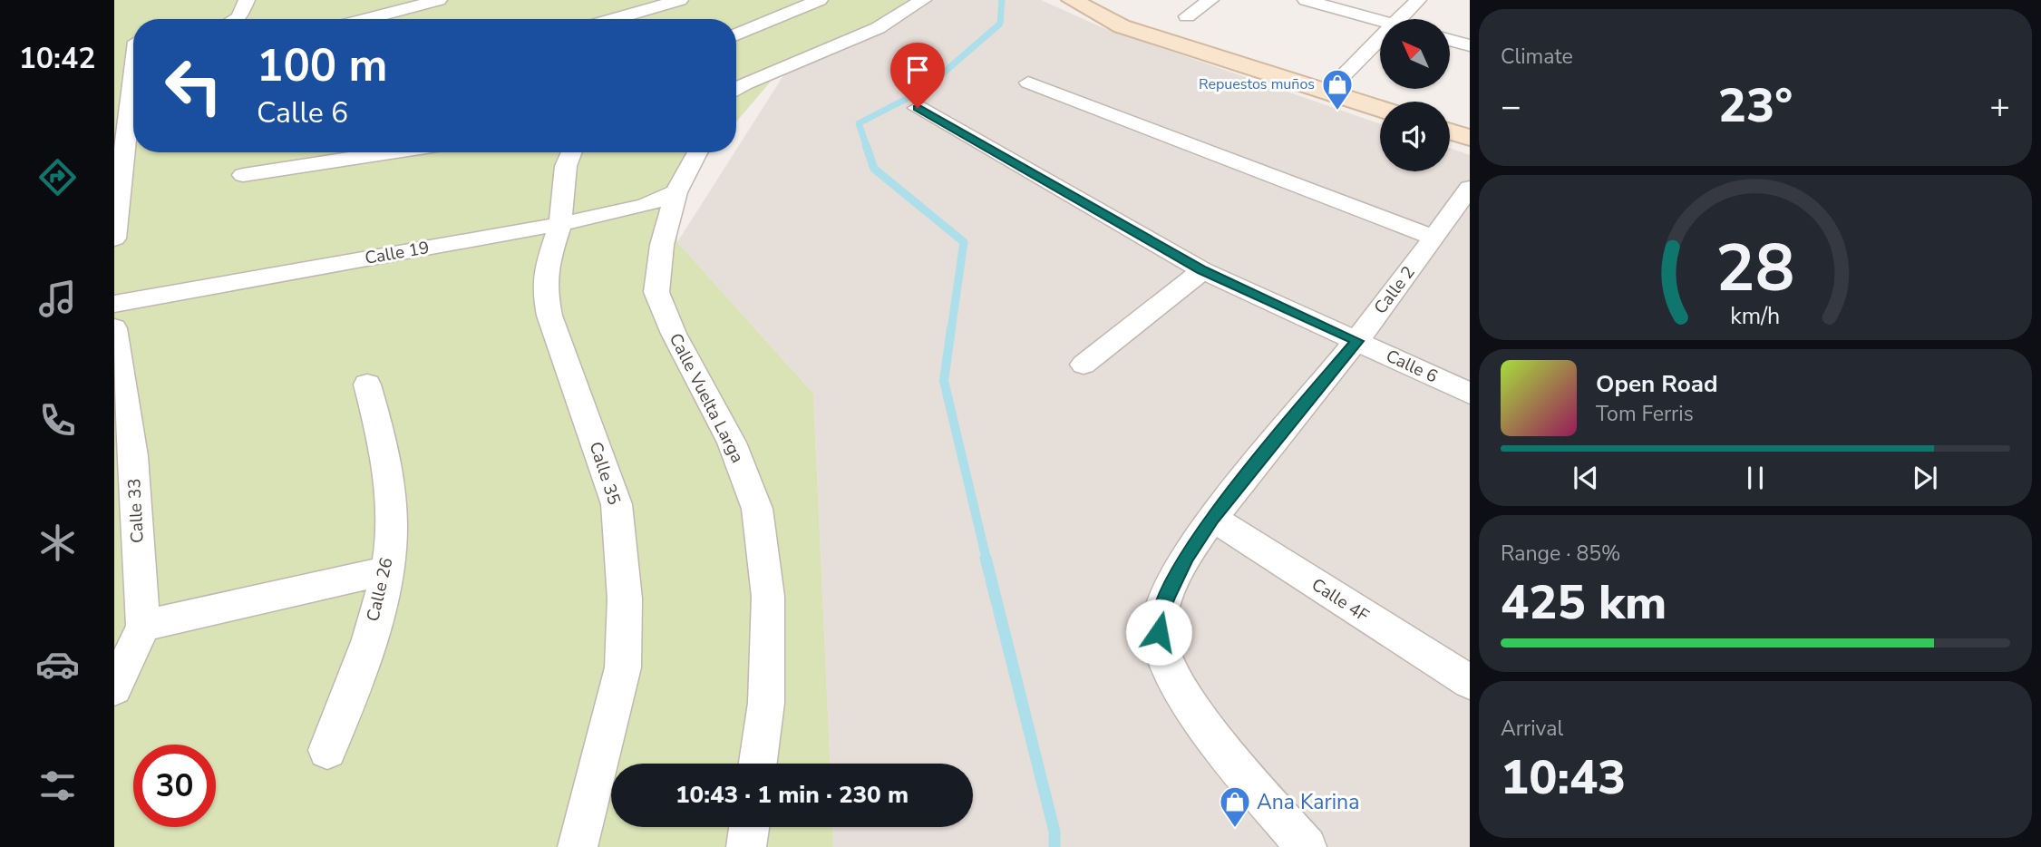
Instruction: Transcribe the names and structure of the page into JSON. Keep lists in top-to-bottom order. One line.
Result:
{"streets":{"street":["Calle 19","Calle 2","Calle 6","Calle Vuelta Larga","Calle 35","Calle 33","Calle 26","Calle 4F"]},"crossings":[["Calle 19","Calle Vuelta Larga"],["Calle 19","Calle 35"],["Calle 2","Calle 6"],["Calle 2","Calle 4F"]],"places":{"shop":["Repuestos muños","Ana Karina"]},"north":"top left","page":{"tabs":"10:42","tile":["Climate",["Range · 85%","425 km"],["Arrival","10:43"]],"turn":["100 m","Calle 6"],"heat":["−","23°","+"],"song":["Open Road","Tom Ferris"],"limit":"30","trip":"10:43 · 1 min · 230 m","gauge":["28","km/h"]}}
